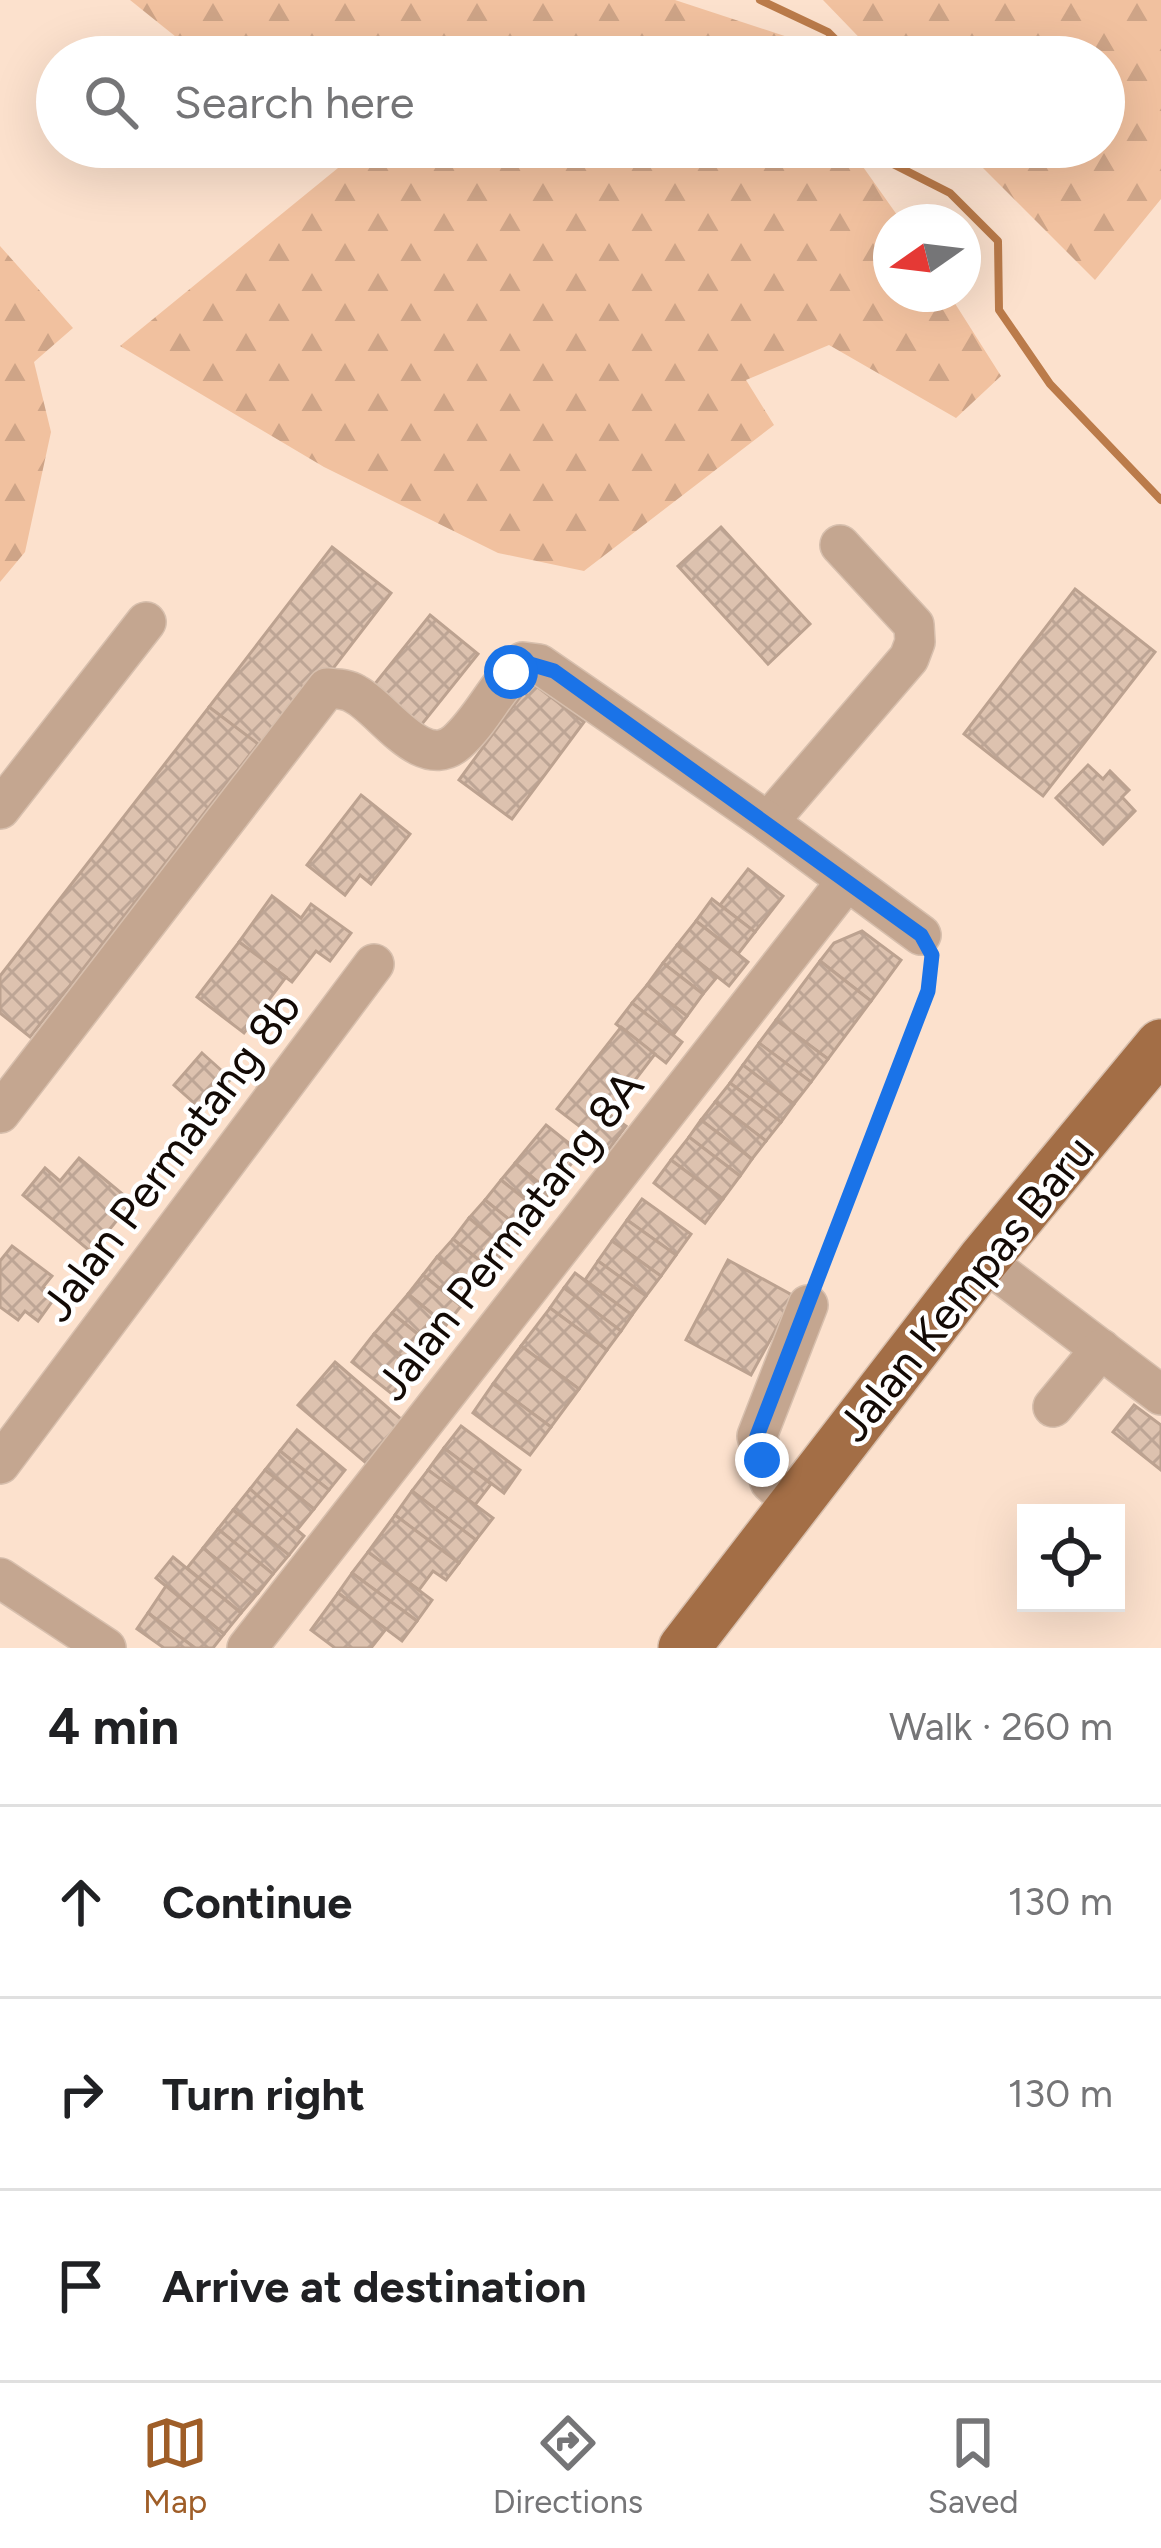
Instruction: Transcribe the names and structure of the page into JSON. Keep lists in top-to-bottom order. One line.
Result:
{"streets":{"main road":["Jalan Kempas Baru"],"street":["Jalan Permatang 8b","Jalan Permatang 8A"]},"north":"left","page":{"search":"Search here","heading":["4 min","Walk · 260 m"],"list":[["Continue","130 m"],["Turn right","130 m"],"Arrive at destination"],"nav":["Map","Directions","Saved"]}}
